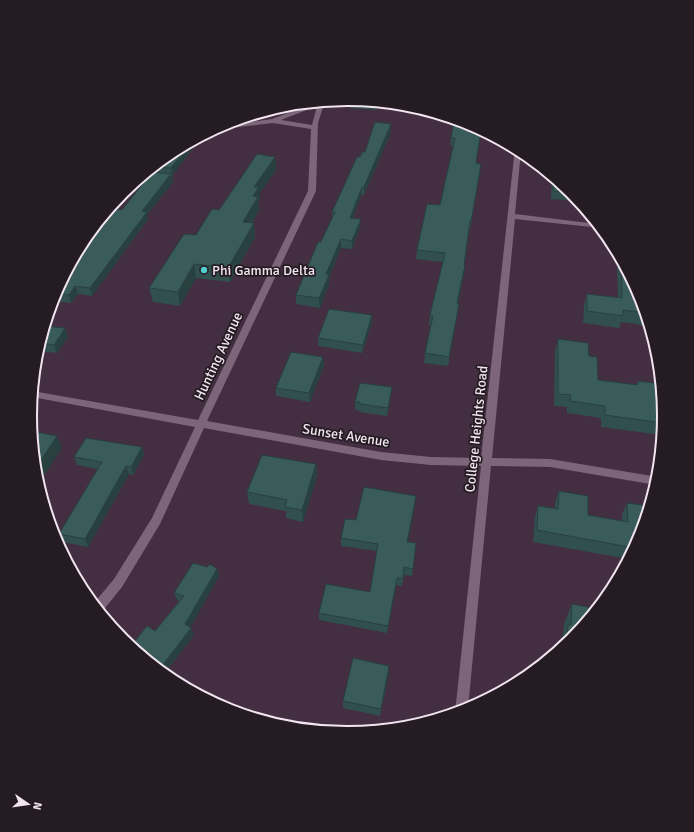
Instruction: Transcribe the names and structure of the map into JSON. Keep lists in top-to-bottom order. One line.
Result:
{"streets":{"street":["Hunting Avenue","College Heights Road","Sunset Avenue"]},"crossings":[["Hunting Avenue","Sunset Avenue"],["College Heights Road","Sunset Avenue"]],"places":["Phi Gamma Delta"],"north":"right"}
